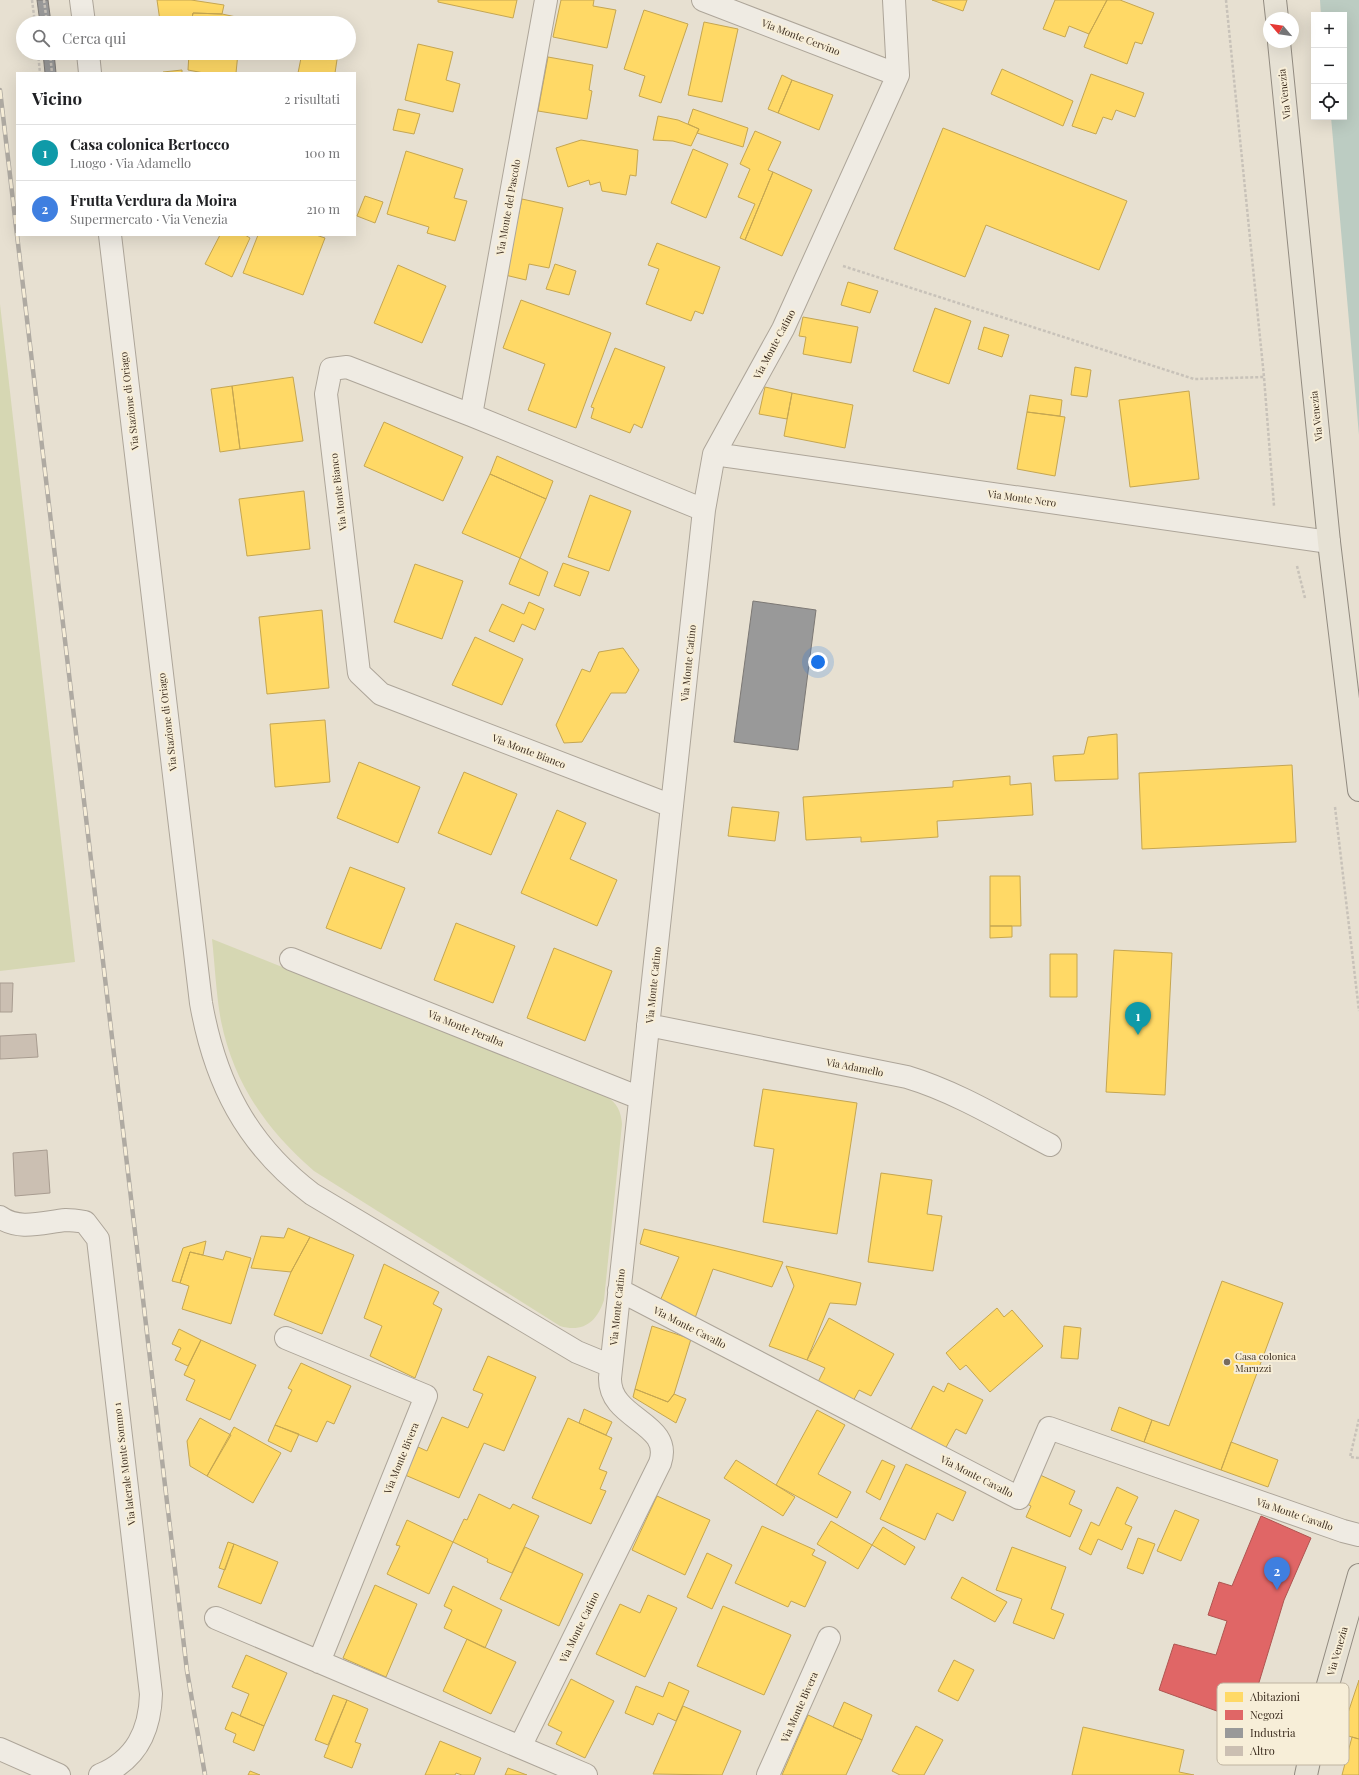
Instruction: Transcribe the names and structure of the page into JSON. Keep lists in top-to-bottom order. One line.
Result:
{"streets":{"main road":["Via Venezia"],"street":["Via Monte Cervino","Via Monte del Pascolo","Via Monte Catino","Via Stazione di Oriago","Via Monte Bianco","Via Monte Nero","Via Monte Peralba","Via Adamello","Via Monte Cavallo","Via Monte Bivera","Via laterale Monte Sommo 1"]},"crossings":[["Via Monte Cervino","Via Monte Catino"],["Via Venezia","Via Monte Nero"],["Via Monte del Pascolo","Via Monte Bianco"],["Via Monte Catino","Via Stazione di Oriago"],["Via Monte Catino","Via Monte Bianco"],["Via Monte Catino","Via Monte Nero"],["Via Monte Catino","Via Monte Peralba"],["Via Monte Catino","Via Adamello"],["Via Monte Catino","Via Monte Cavallo"]],"places":["Casa colonica Maruzzi"],"legend":["Abitazioni","Negozi","Industria","Altro"],"north":"top left","page":{"map_buttons":["+","−"],"search":"Cerca qui","heading":["Vicino","2 risultati"],"list":[{"mark":"1","name":"Casa colonica Bertocco","note":"Luogo · Via Adamello","value":"100 m"},{"mark":"2","name":"Frutta Verdura da Moira","note":"Supermercato · Via Venezia","value":"210 m"}],"pins":["1","2"]}}
